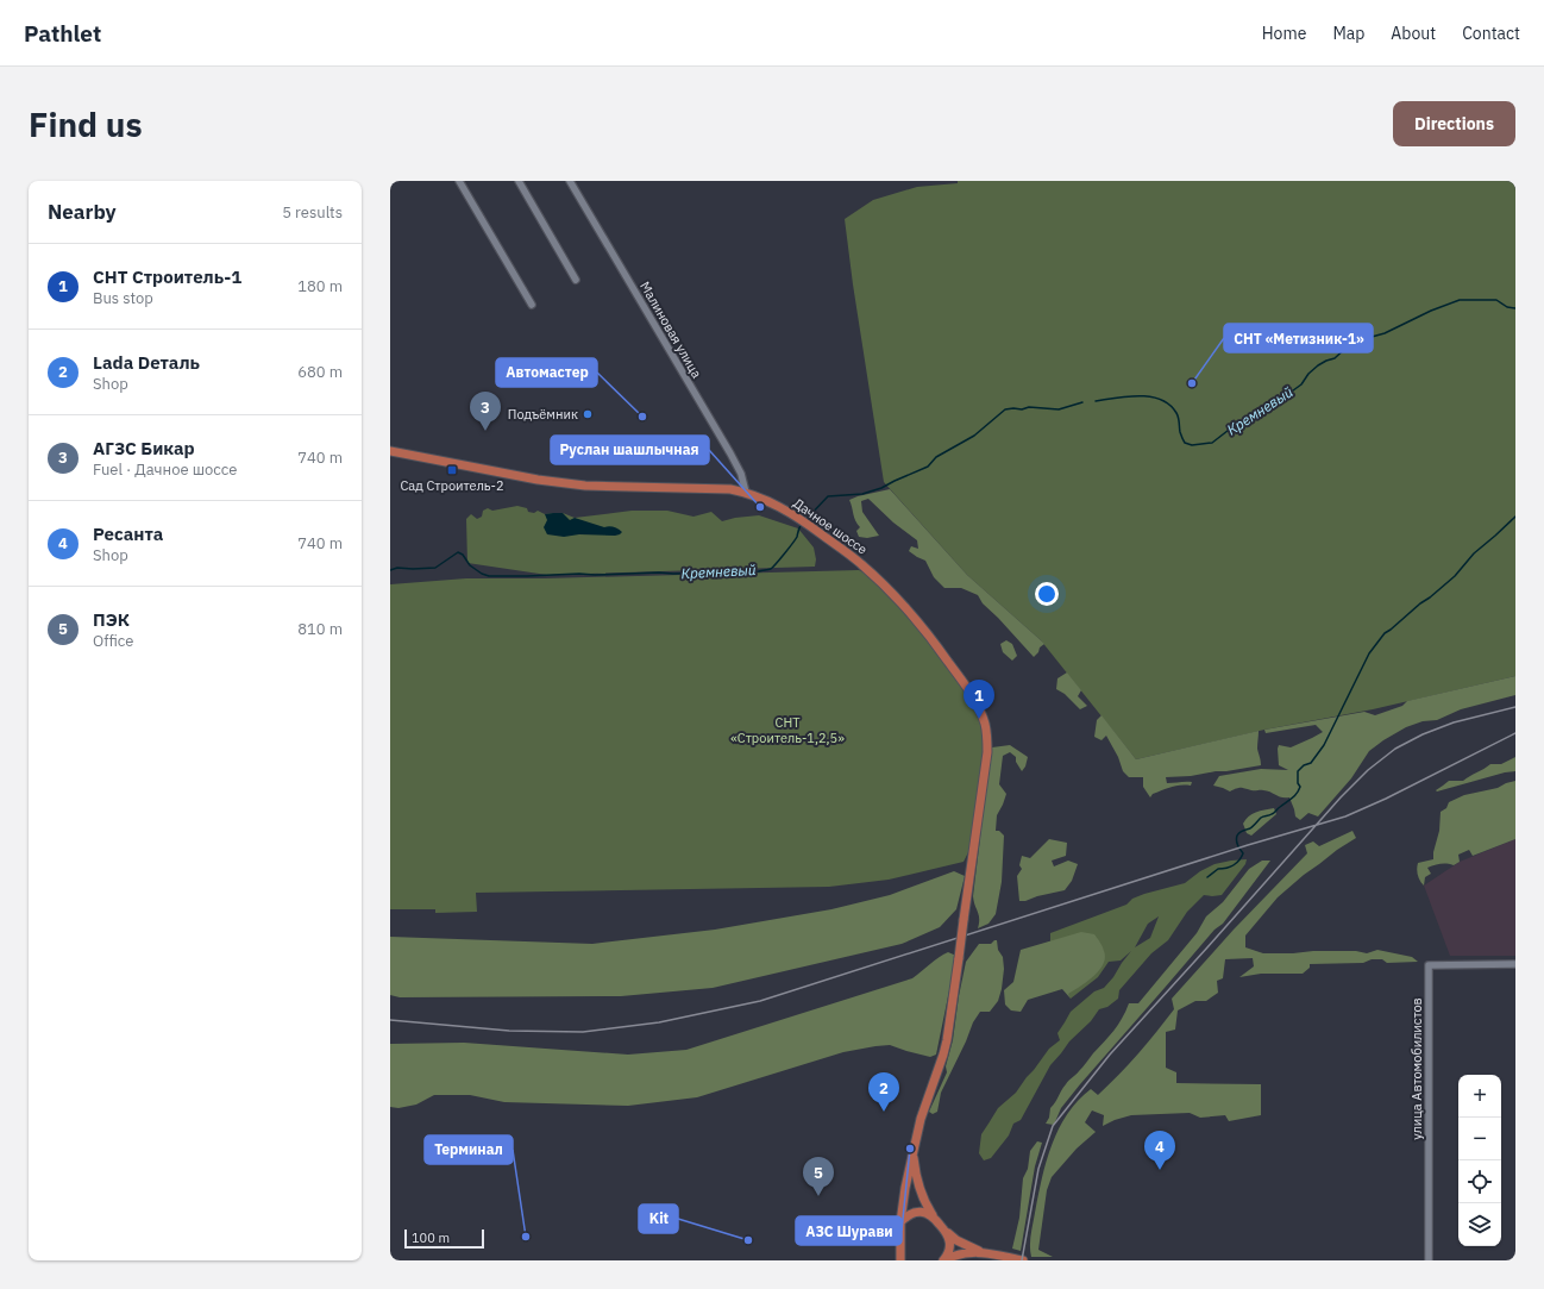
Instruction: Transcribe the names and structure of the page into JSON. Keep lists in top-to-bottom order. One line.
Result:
{"streets":{"main road":["Дачное шоссе"],"street":["Малиновая улица","улица Автомобилистов"]},"crossings":[["Малиновая улица","Дачное шоссе"]],"water":["Кремневый"],"parks":["СНТ «Строитель-1,2,5»"],"places":{"other":["СНТ «Метизник-1»","Подъёмник","Автомастер","Руслан шашлычная","АЗС Шурави","Терминал","Kit"],"transit":["Сад Строитель-2"]},"scale_bar":"100 m","page":{"header":"Pathlet","nav":["Home","Map","About","Contact"],"buttons":"Directions","title":"Find us","heading":["Nearby","5 results"],"list":[{"mark":"1","name":"СНТ Строитель-1","note":"Bus stop","value":"180 m"},{"mark":"2","name":"Lada Dеталь","note":"Shop","value":"680 m"},{"mark":"3","name":"АГЗС Бикар","note":"Fuel · Дачное шоссе","value":"740 m"},{"mark":"4","name":"Ресанта","note":"Shop","value":"740 m"},{"mark":"5","name":"ПЭК","note":"Office","value":"810 m"}],"pins":["3","1","2","4","5"],"map_buttons":["+","−"],"scale":"100 m"}}
